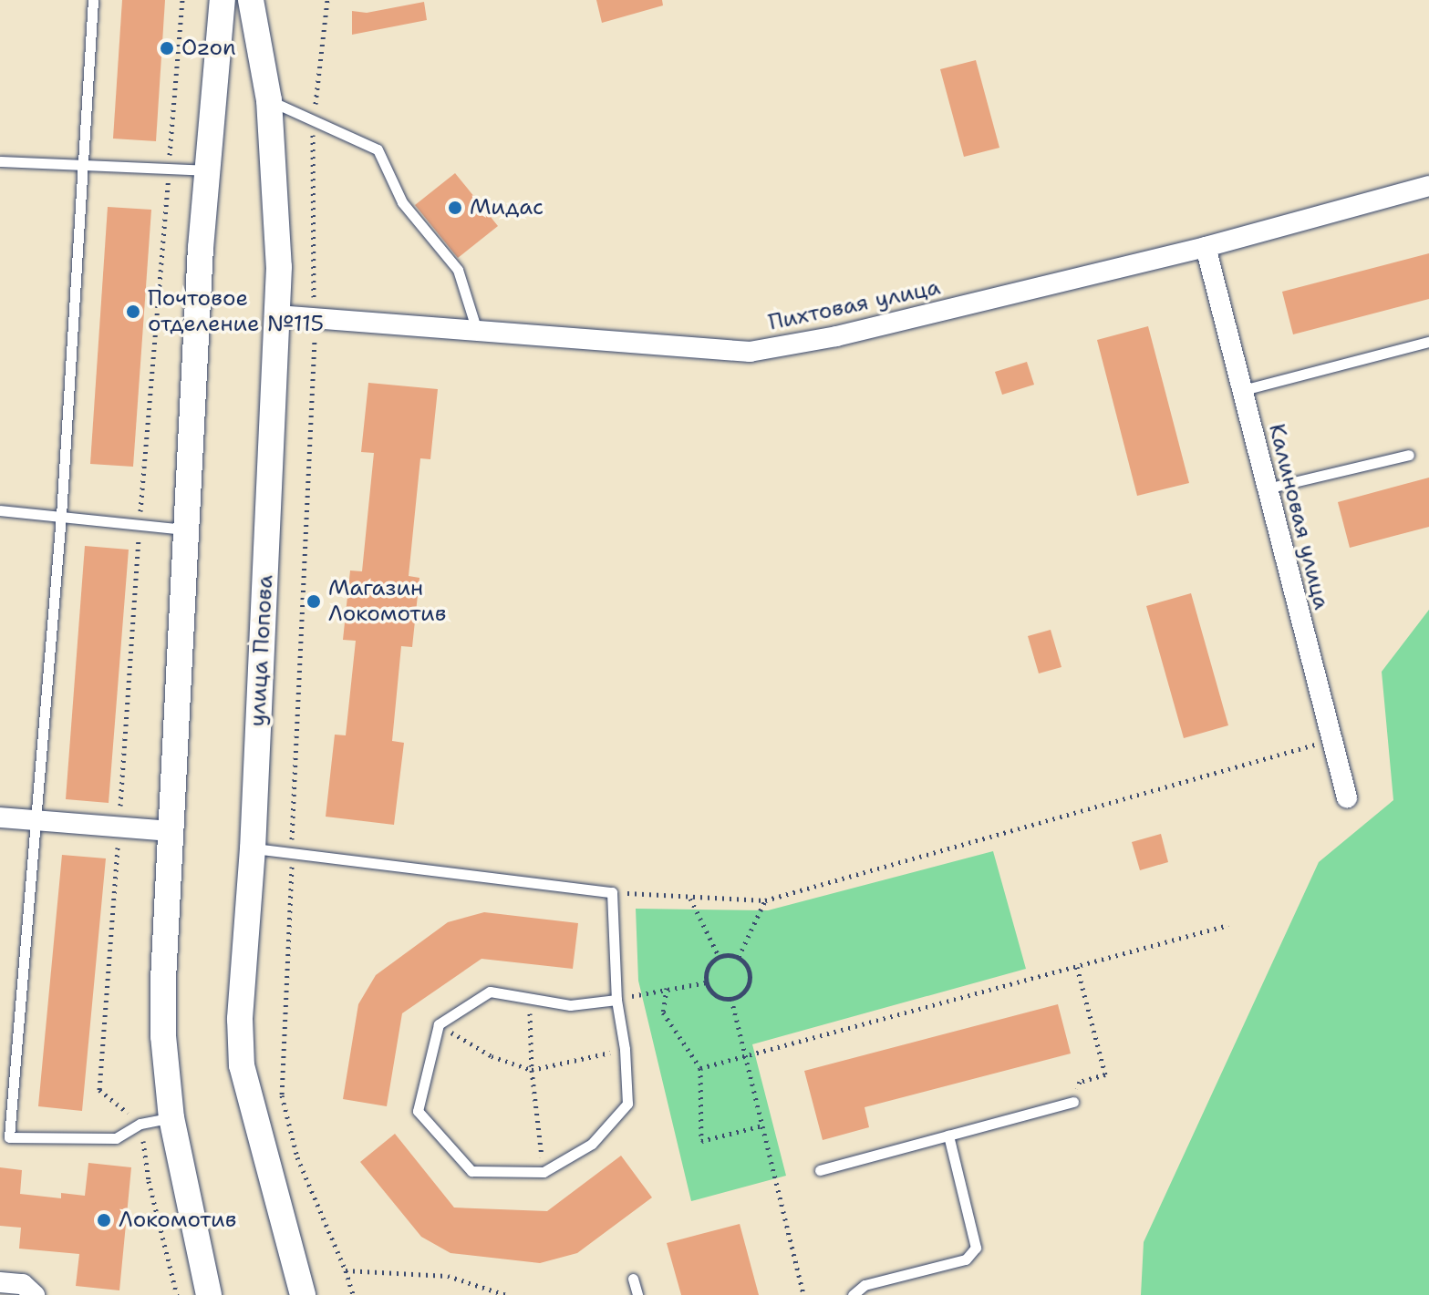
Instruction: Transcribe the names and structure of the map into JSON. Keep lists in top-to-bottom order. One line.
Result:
{"streets":{"street":["Пихтовая улица","Калиновая улица","улица Попова"]},"crossings":[["Пихтовая улица","Калиновая улица"],["Пихтовая улица","улица Попова"]],"places":["Ozon","Мидас","Почтовое отделение №115","Магазин Локомотив","Локомотив"]}
